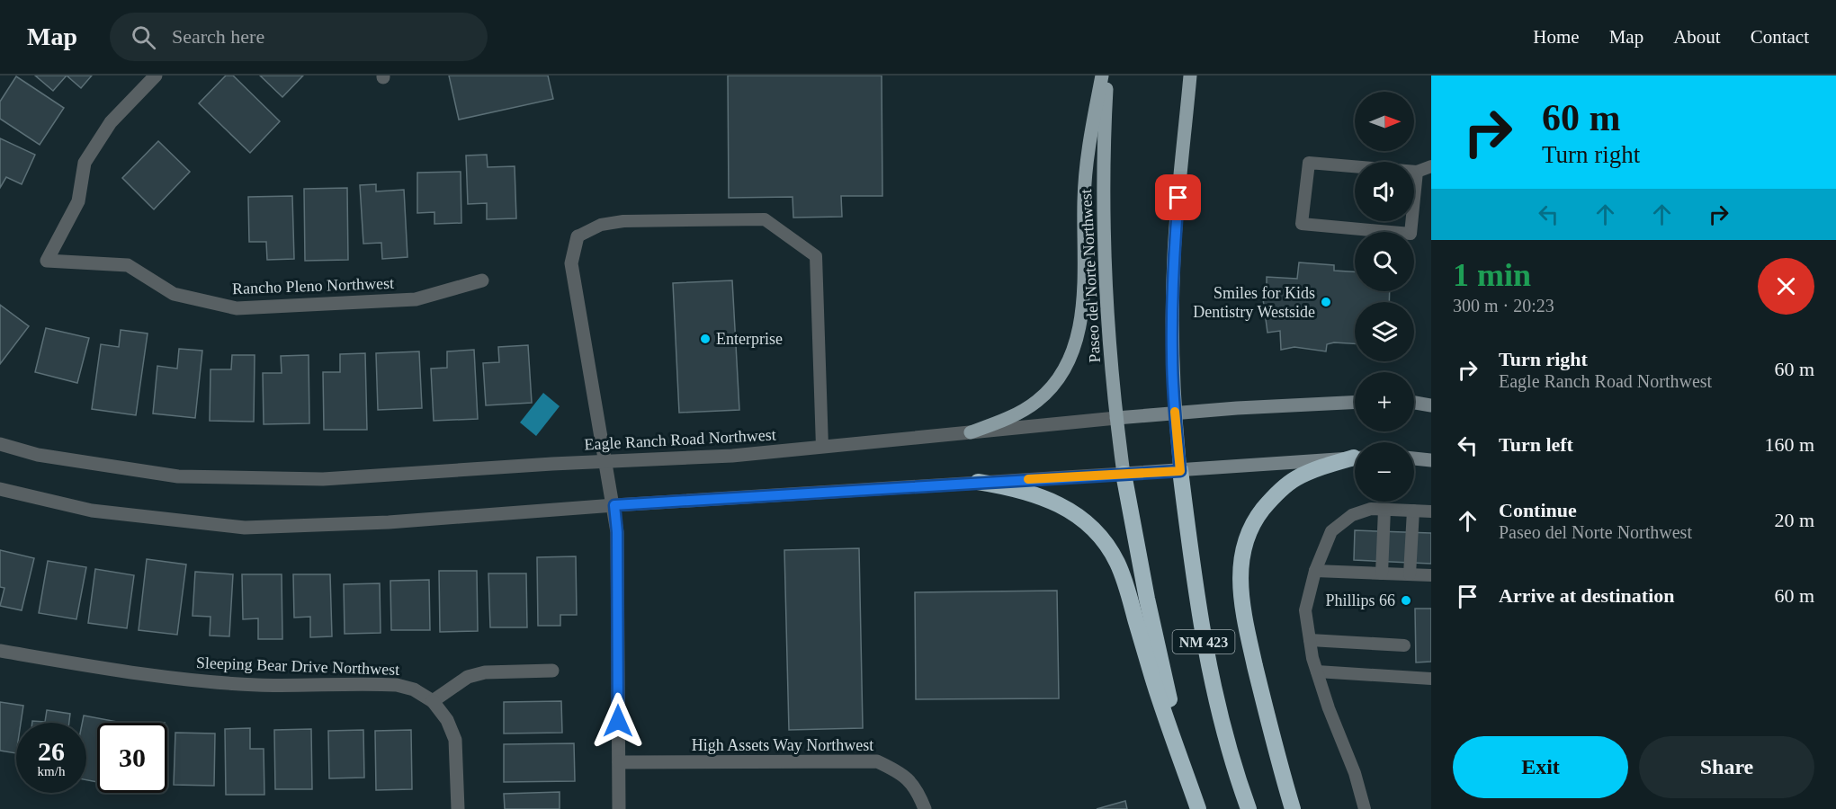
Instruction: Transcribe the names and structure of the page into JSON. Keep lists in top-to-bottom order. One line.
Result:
{"streets":{"highway":["NM 423"],"main road":["Paseo del Norte Northwest","Eagle Ranch Road Northwest"],"street":["Rancho Pleno Northwest","Sleeping Bear Drive Northwest","High Assets Way Northwest"]},"crossings":[["Paseo del Norte Northwest","Eagle Ranch Road Northwest"],["Paseo del Norte Northwest","NM 423"],["Eagle Ranch Road Northwest","NM 423"]],"places":["Smiles for Kids Dentistry Westside","Enterprise","Phillips 66"],"north":"right","page":{"header":"Map","search":"Search here","nav":["Home","Map","About","Contact"],"turn":["60 m","Turn right"],"map_buttons":["+","−"],"heading":["1 min","300 m · 20:23"],"list":[{"name":"Turn right","note":"Eagle Ranch Road Northwest","value":"60 m"},{"name":"Turn left","value":"160 m"},{"name":"Continue","note":"Paseo del Norte Northwest","value":"20 m"},{"name":"Arrive at destination","value":"60 m"}],"speed":"26 km/h","limit":"30","buttons":["Exit","Share"]}}
